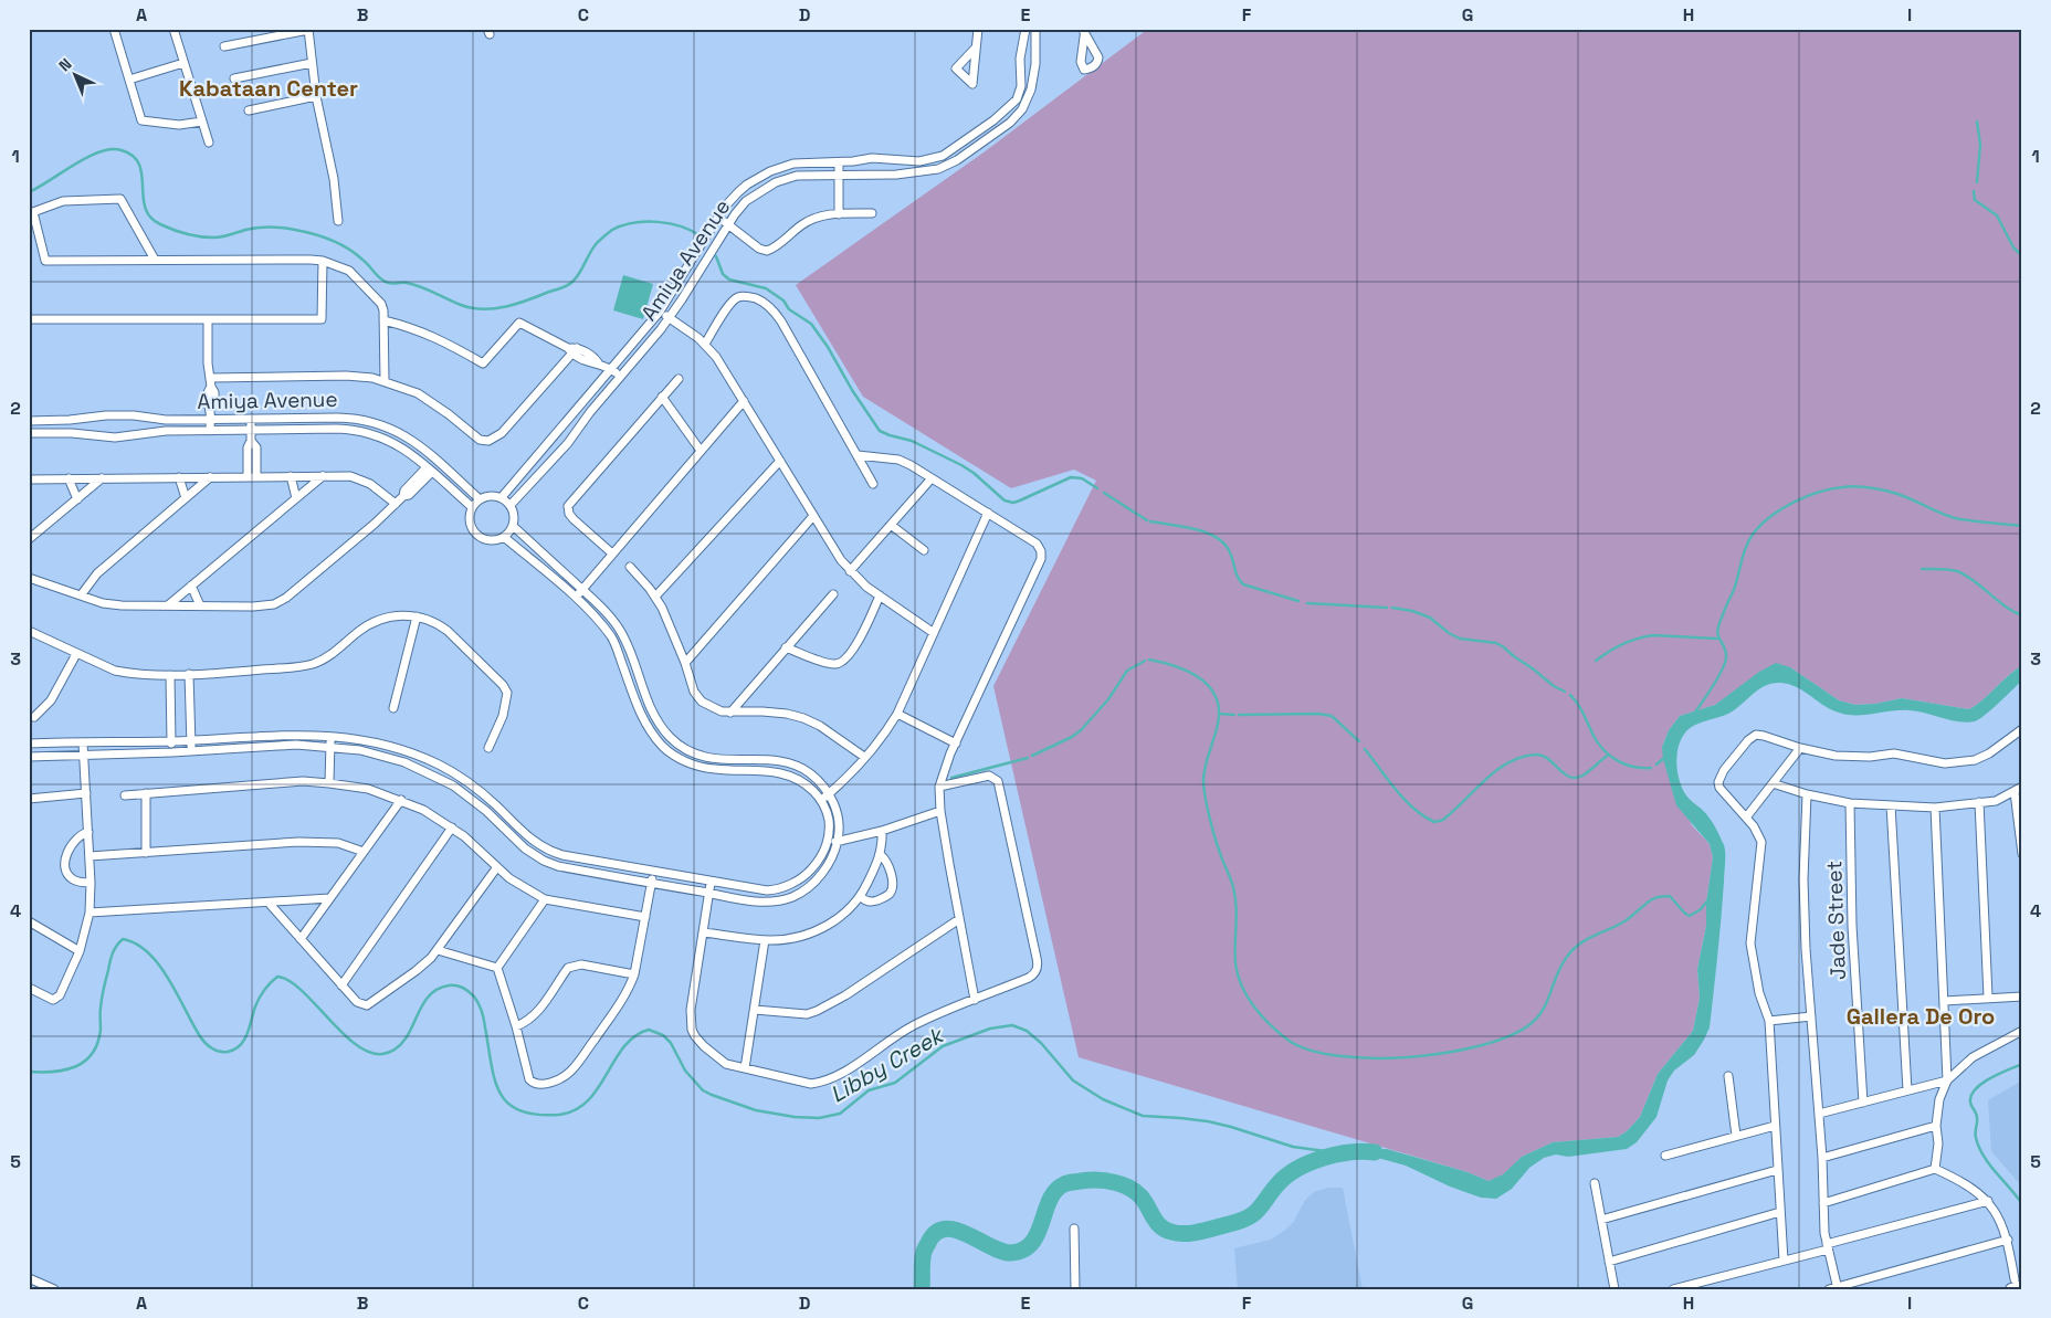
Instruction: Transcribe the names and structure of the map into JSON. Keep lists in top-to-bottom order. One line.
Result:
{"streets":{"street":["Amiya Avenue","Jade Street"]},"districts":["Kabataan Center","Gallera De Oro"],"water":["Libby Creek"],"north":"top left","grid":{"columns":["A","B","C","D","E","F","G","H","I"],"rows":["1","2","3","4","5"]}}
